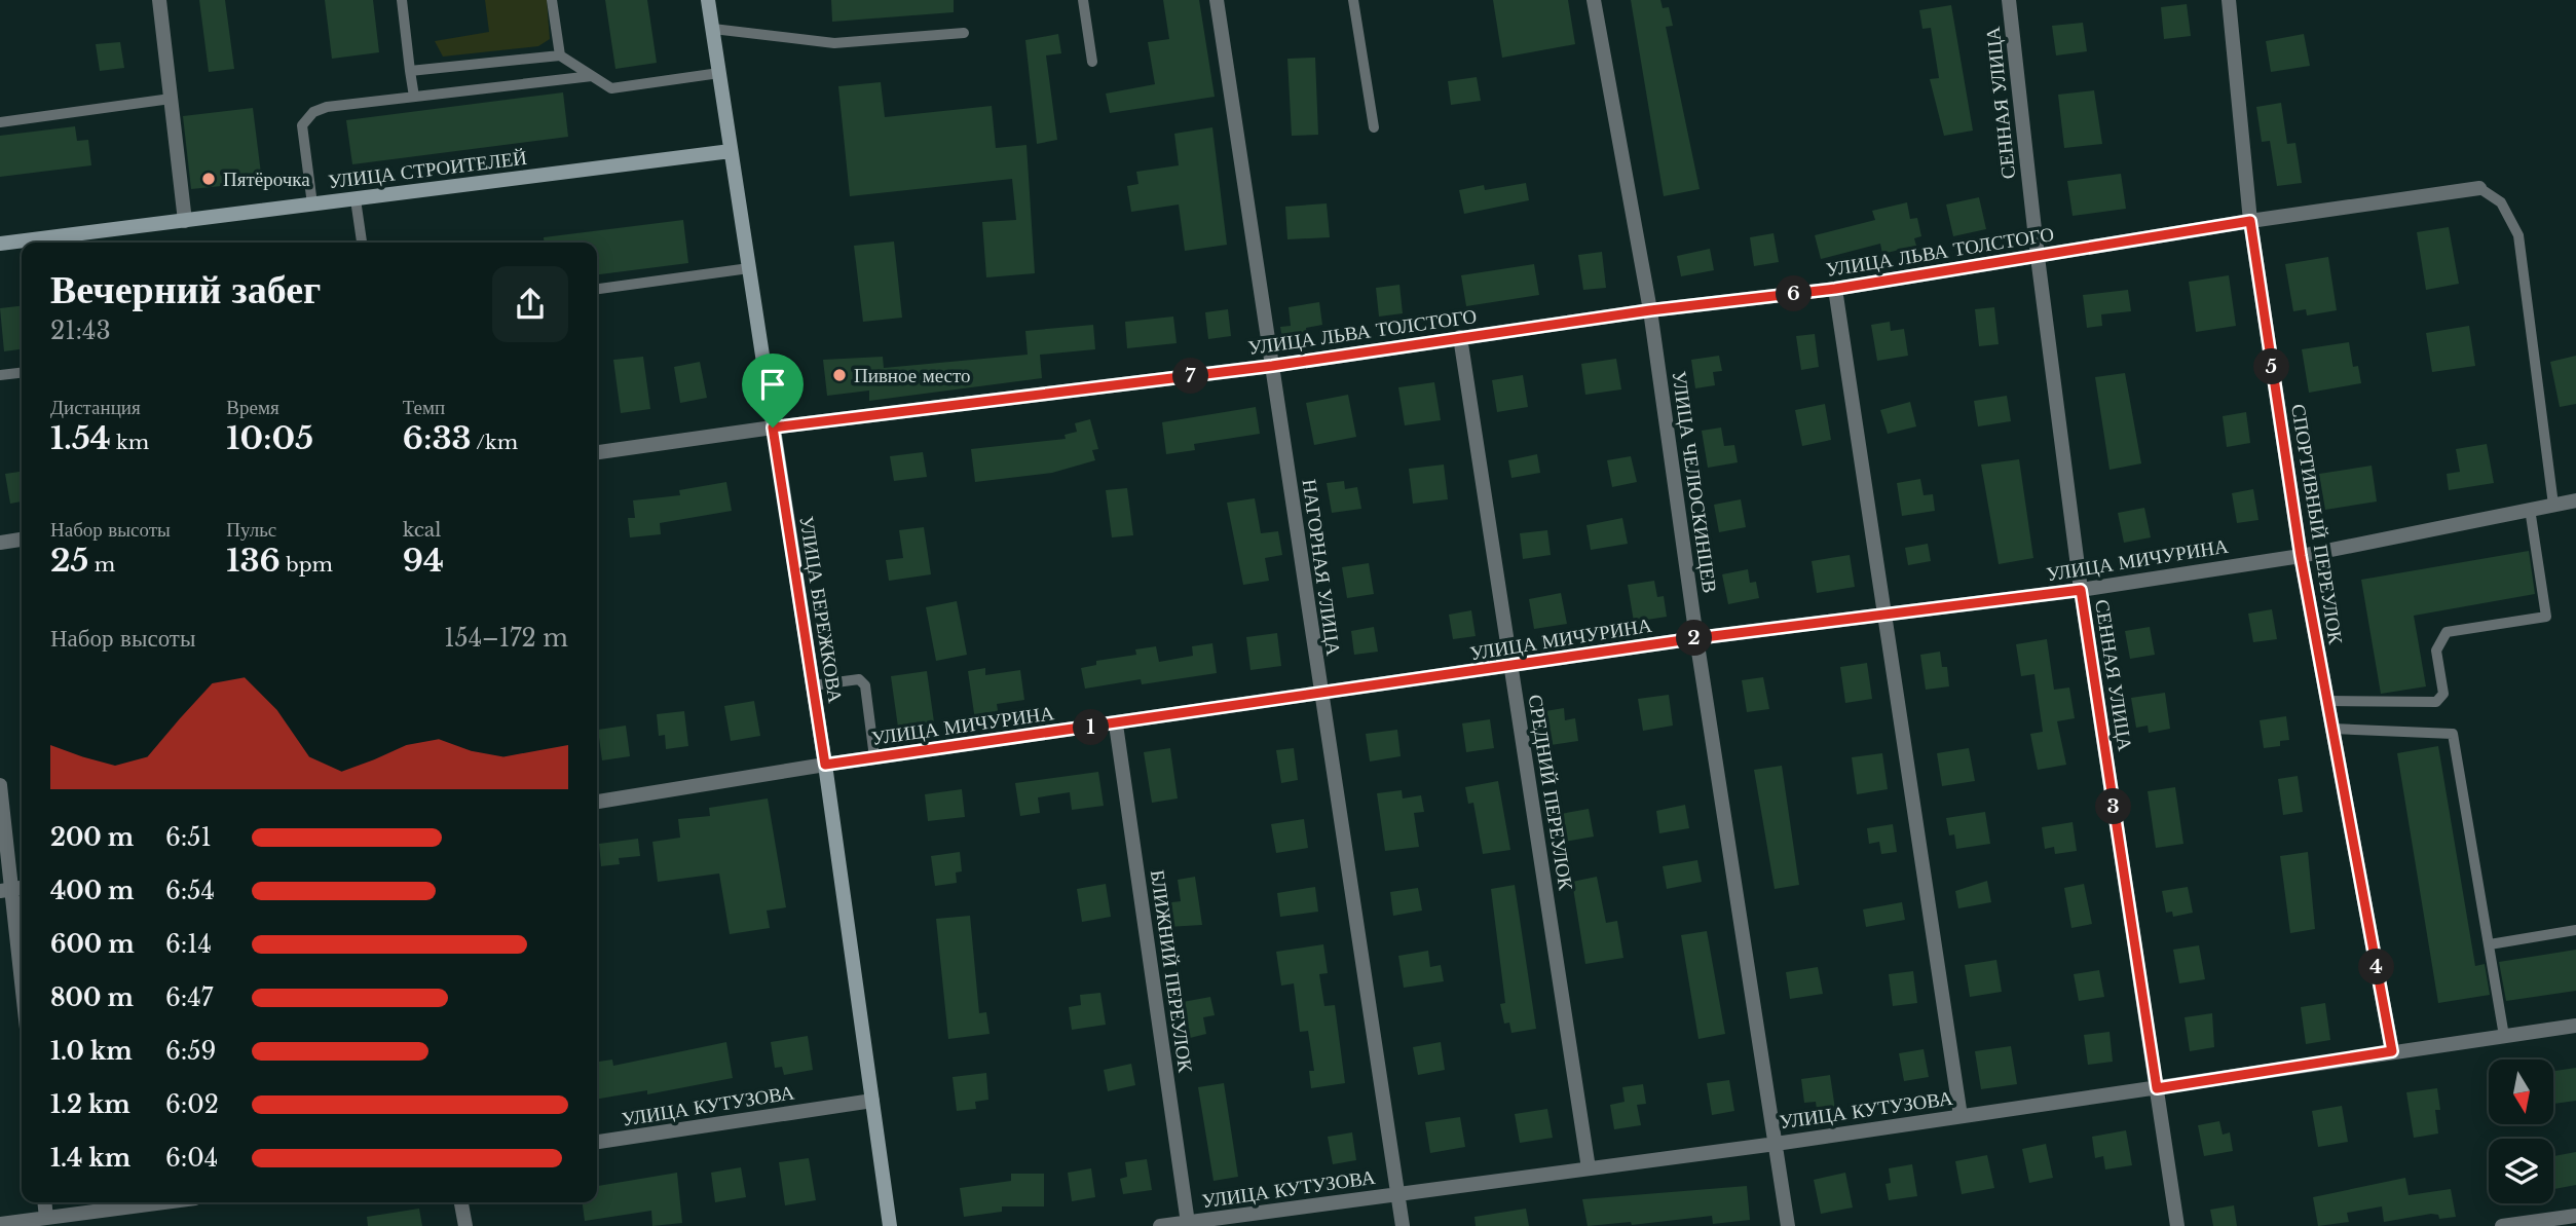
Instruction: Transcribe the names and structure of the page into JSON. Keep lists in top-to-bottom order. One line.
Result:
{"streets":{"street":["СЕННАЯ УЛИЦА","УЛИЦА СТРОИТЕЛЕЙ","УЛИЦА ЛЬВА ТОЛСТОГО","УЛИЦА ЧЕЛЮСКИНЦЕВ","СПОРТИВНЫЙ ПЕРЕУЛОК","УЛИЦА МИЧУРИНА","НАГОРНАЯ УЛИЦА","УЛИЦА БЕРЕЖКОВА","СРЕДНИЙ ПЕРЕУЛОК","БЛИЖНИЙ ПЕРЕУЛОК","УЛИЦА КУТУЗОВА"]},"crossings":[["СЕННАЯ УЛИЦА","УЛИЦА ЛЬВА ТОЛСТОГО"],["СЕННАЯ УЛИЦА","УЛИЦА МИЧУРИНА"],["СЕННАЯ УЛИЦА","УЛИЦА КУТУЗОВА"],["УЛИЦА СТРОИТЕЛЕЙ","УЛИЦА БЕРЕЖКОВА"],["УЛИЦА ЛЬВА ТОЛСТОГО","УЛИЦА ЧЕЛЮСКИНЦЕВ"],["УЛИЦА ЛЬВА ТОЛСТОГО","СПОРТИВНЫЙ ПЕРЕУЛОК"],["УЛИЦА ЛЬВА ТОЛСТОГО","НАГОРНАЯ УЛИЦА"],["УЛИЦА ЛЬВА ТОЛСТОГО","УЛИЦА БЕРЕЖКОВА"],["УЛИЦА ЛЬВА ТОЛСТОГО","СРЕДНИЙ ПЕРЕУЛОК"],["УЛИЦА ЧЕЛЮСКИНЦЕВ","УЛИЦА МИЧУРИНА"],["УЛИЦА ЧЕЛЮСКИНЦЕВ","УЛИЦА КУТУЗОВА"],["СПОРТИВНЫЙ ПЕРЕУЛОК","УЛИЦА МИЧУРИНА"],["СПОРТИВНЫЙ ПЕРЕУЛОК","УЛИЦА КУТУЗОВА"],["УЛИЦА МИЧУРИНА","НАГОРНАЯ УЛИЦА"],["УЛИЦА МИЧУРИНА","УЛИЦА БЕРЕЖКОВА"],["УЛИЦА МИЧУРИНА","СРЕДНИЙ ПЕРЕУЛОК"],["УЛИЦА МИЧУРИНА","БЛИЖНИЙ ПЕРЕУЛОК"],["НАГОРНАЯ УЛИЦА","УЛИЦА КУТУЗОВА"],["УЛИЦА БЕРЕЖКОВА","УЛИЦА КУТУЗОВА"],["СРЕДНИЙ ПЕРЕУЛОК","УЛИЦА КУТУЗОВА"],["БЛИЖНИЙ ПЕРЕУЛОК","УЛИЦА КУТУЗОВА"]],"places":["Пятёрочка","Пивное место"],"north":"bottom","page":{"heading":["Вечерний забег","21:43"],"pins":["6","5","7","2","1","3","4"],"stats":[["Дистанция","1.54 km"],["Время","10:05"],["Темп","6:33 /km"],["Набор высоты","25 m"],["Пульс","136 bpm"],["kcal","94"]],"chart":["Набор высоты","154–172 m"],"list":[{"name":"200 m","note":"6:51"},{"name":"400 m","note":"6:54"},{"name":"600 m","note":"6:14"},{"name":"800 m","note":"6:47"},{"name":"1.0 km","note":"6:59"},{"name":"1.2 km","note":"6:02"},{"name":"1.4 km","note":"6:04"}]}}
